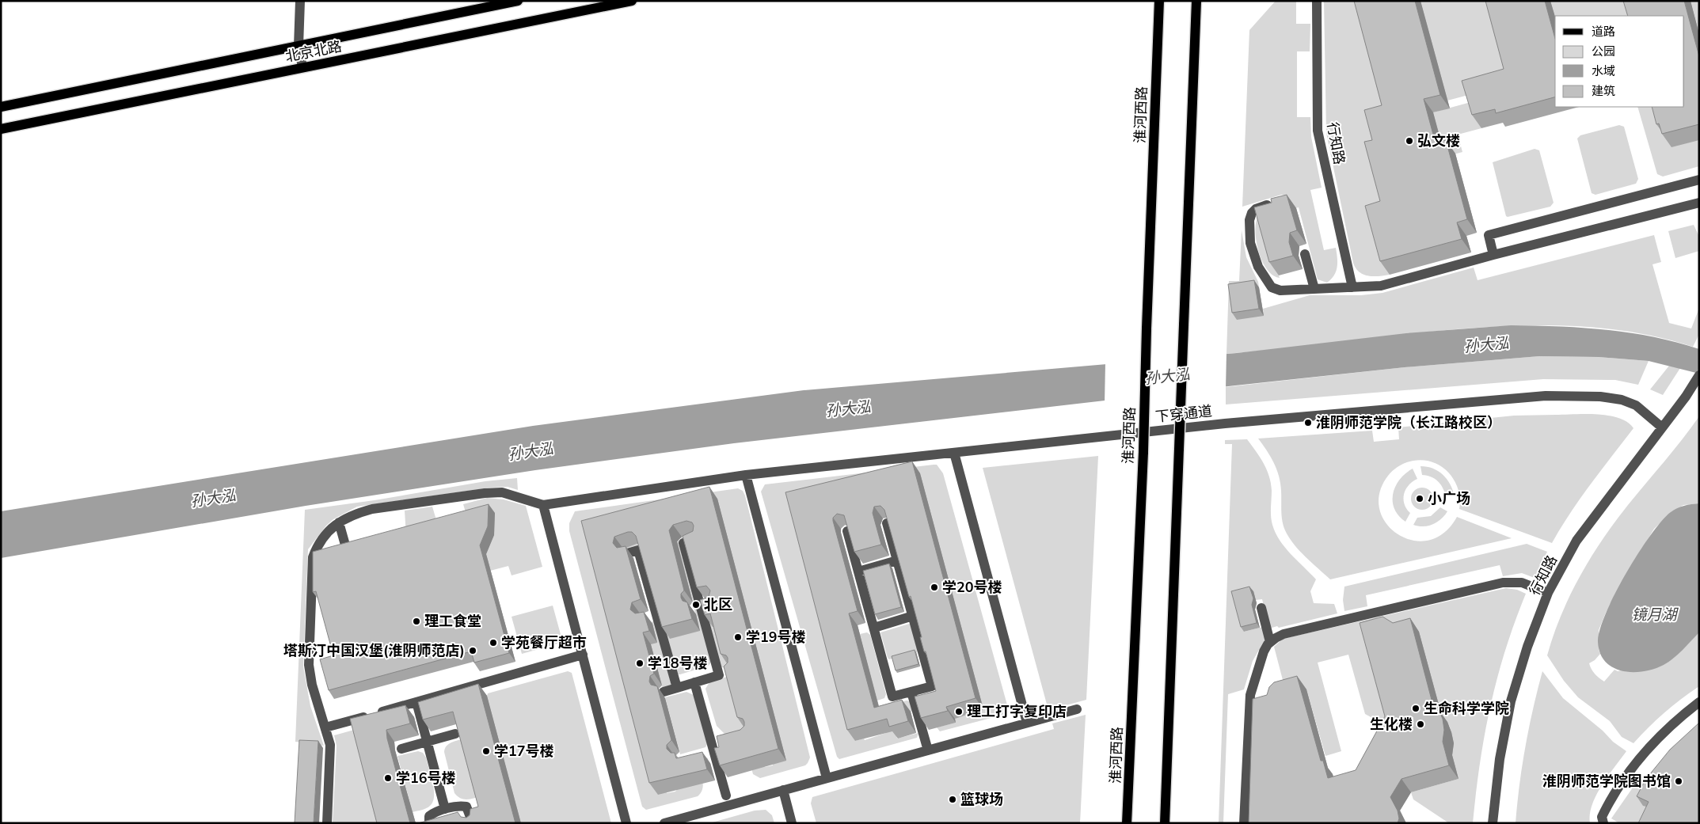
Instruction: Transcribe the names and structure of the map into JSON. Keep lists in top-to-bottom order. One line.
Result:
{"streets":{"main road":["北京北路","淮河西路"],"street":["行知路","下穿通道"]},"crossings":[["行知路","下穿通道"]],"water":["孙大泓","镜月湖"],"places":["弘文楼","淮阴师范学院（长江路校区）","小广场","学20号楼","北区","理工食堂","学19号楼","学苑餐厅超市","塔斯汀中国汉堡(淮阴师范店)","学18号楼","生命科学学院","理工打字复印店","生化楼","学17号楼","学16号楼","淮阴师范学院图书馆","篮球场"],"legend":["道路","公园","水域","建筑"]}
